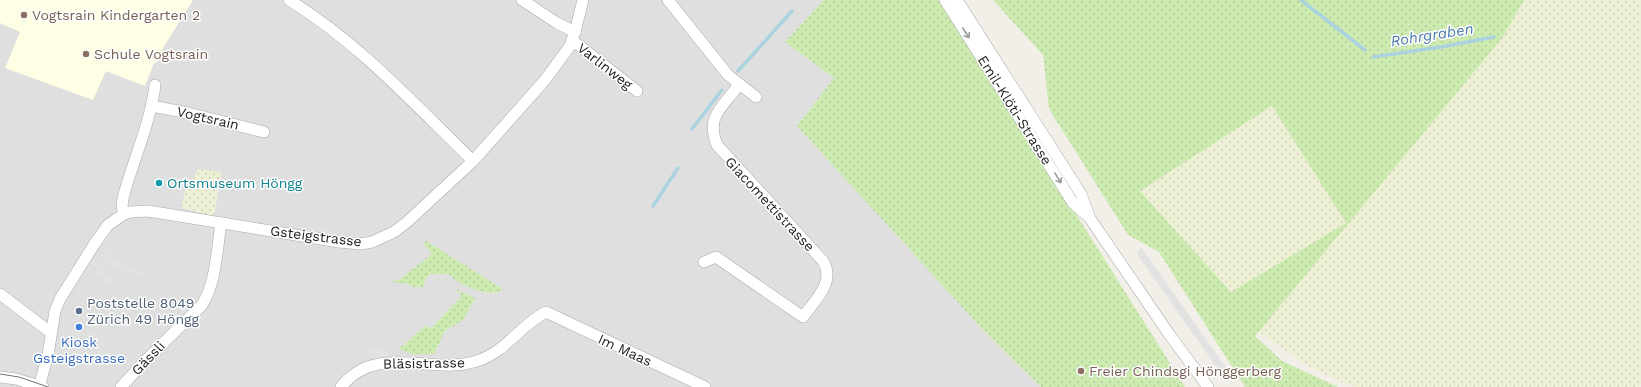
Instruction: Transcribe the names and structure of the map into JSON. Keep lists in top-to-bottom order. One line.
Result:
{"streets":{"street":["Varlinweg","Emil-Klöti-Strasse","Vogtsrain","Giacomettistrasse","Gsteigstrasse","Im Maas","Gässli","Bläsistrasse"]},"crossings":[["Varlinweg","Gsteigstrasse"],["Gsteigstrasse","Gässli"],["Im Maas","Bläsistrasse"]],"water":["Rohrgraben"],"places":["Vogtsrain Kindergarten 2","Schule Vogtsrain","Ortsmuseum Höngg","Poststelle 8049 Zürich 49 Höngg","Kiosk Gsteigstrasse","Freier Chindsgi Hönggerberg"]}
